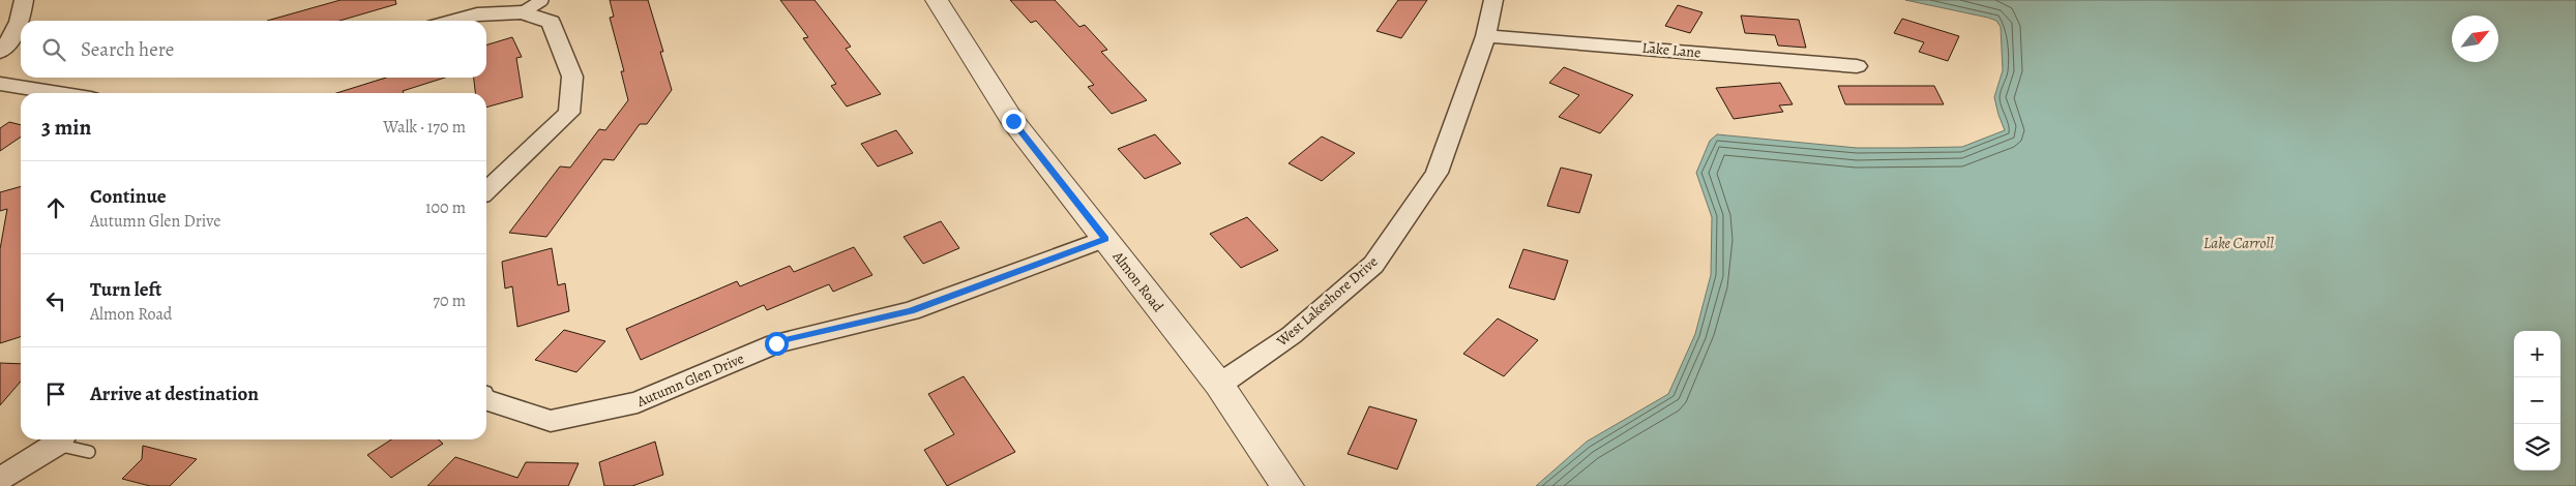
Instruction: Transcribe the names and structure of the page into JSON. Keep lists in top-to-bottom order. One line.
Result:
{"streets":{"street":["Lake Lane","Almon Road","West Lakeshore Drive","Autumn Glen Drive"]},"crossings":[["Lake Lane","West Lakeshore Drive"],["Almon Road","West Lakeshore Drive"],["Almon Road","Autumn Glen Drive"]],"water":["Lake Carroll"],"north":"top right","page":{"search":"Search here","heading":["3 min","Walk · 170 m"],"list":[["Continue","Autumn Glen Drive","100 m"],["Turn left","Almon Road","70 m"],"Arrive at destination"],"map_buttons":["+","−"]}}
